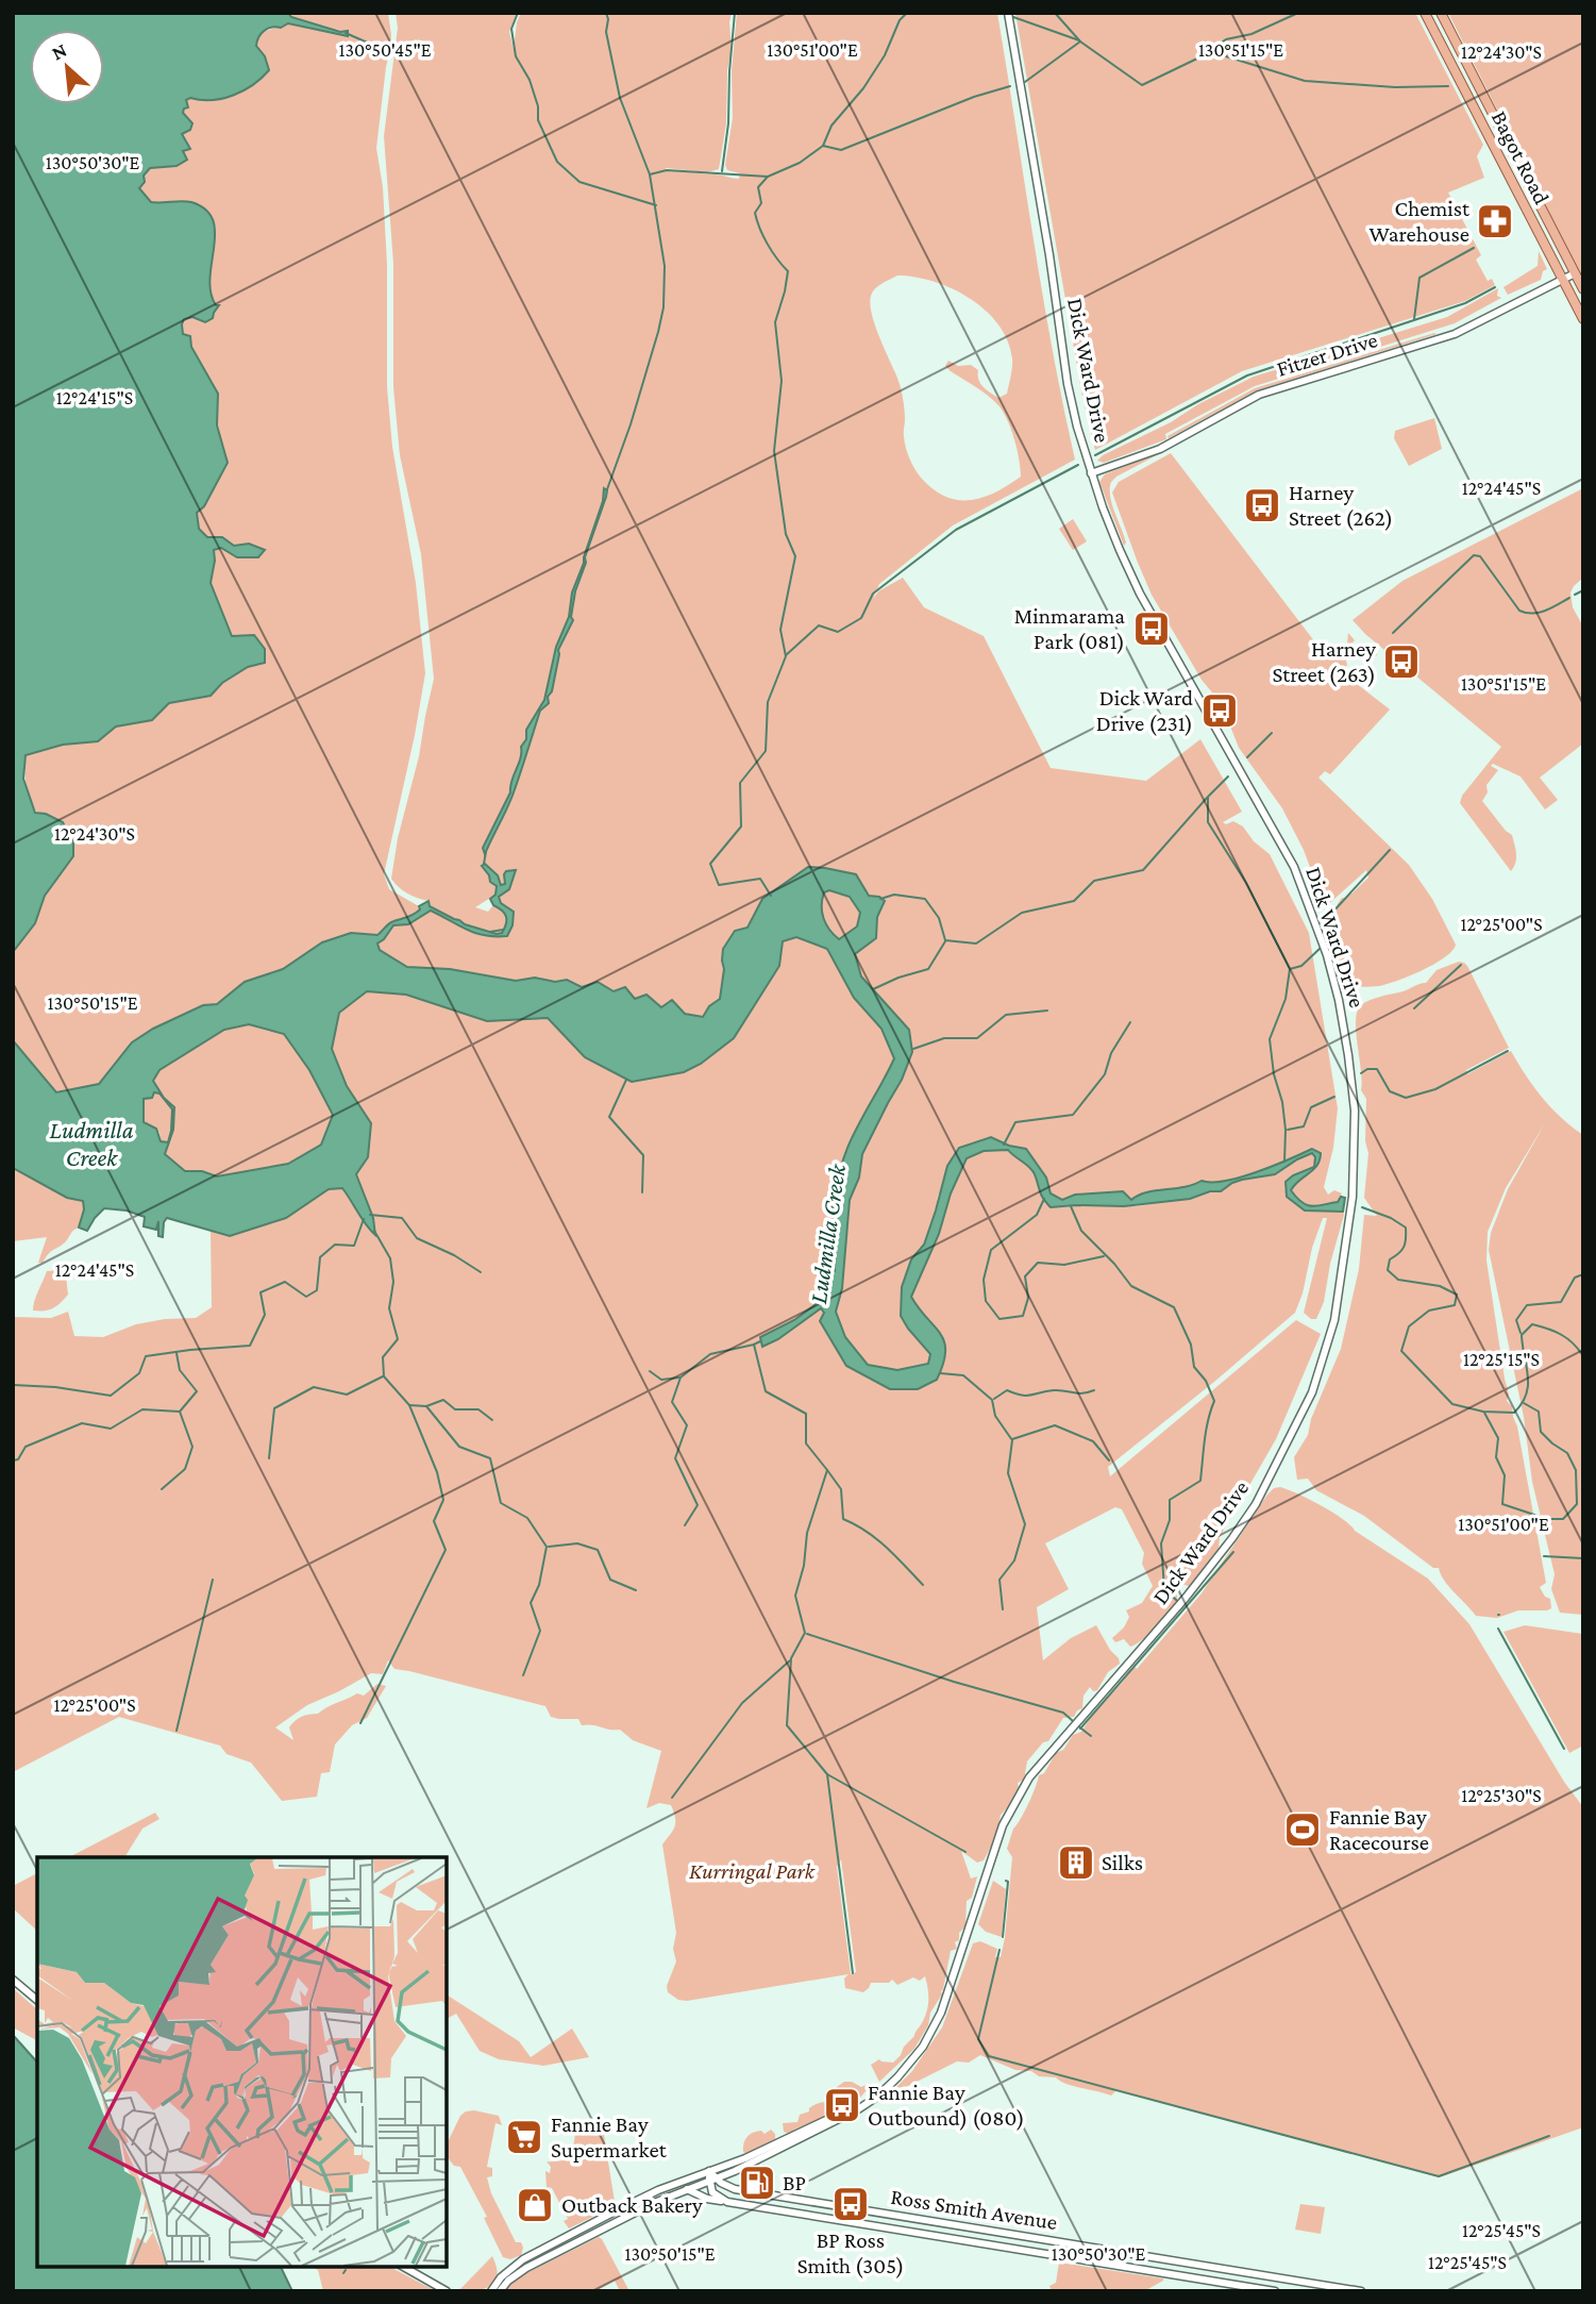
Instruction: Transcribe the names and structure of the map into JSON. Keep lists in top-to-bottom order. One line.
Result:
{"streets":{"main road":["Bagot Road"],"street":["Fitzer Drive","Dick Ward Drive","Ross Smith Avenue"]},"crossings":[["Bagot Road","Fitzer Drive"],["Fitzer Drive","Dick Ward Drive"]],"water":["Ludmilla Creek"],"parks":["Kurringal Park"],"places":{"pharmacy":["Chemist Warehouse"],"bus stop":["Harney Street (262)","Minmarama Park (081)","Harney Street (263)","Dick Ward Drive (231)","Fannie Bay Outbound) (080)","BP Ross Smith (305)"],"sports":["Fannie Bay Racecourse"],"building":["Silks"],"supermarket":["Fannie Bay Supermarket"],"fuel station":["BP"],"shop":["Outback Bakery"]},"north":"top left","coordinates":["130°50'45\"E","130°51'00\"E","130°51'15\"E","12°24'30\"S","130°50'30\"E","12°24'15\"S","12°24'45\"S","12°25'00\"S","130°50'15\"E","12°25'15\"S","12°25'30\"S","12°25'45\"S"]}
